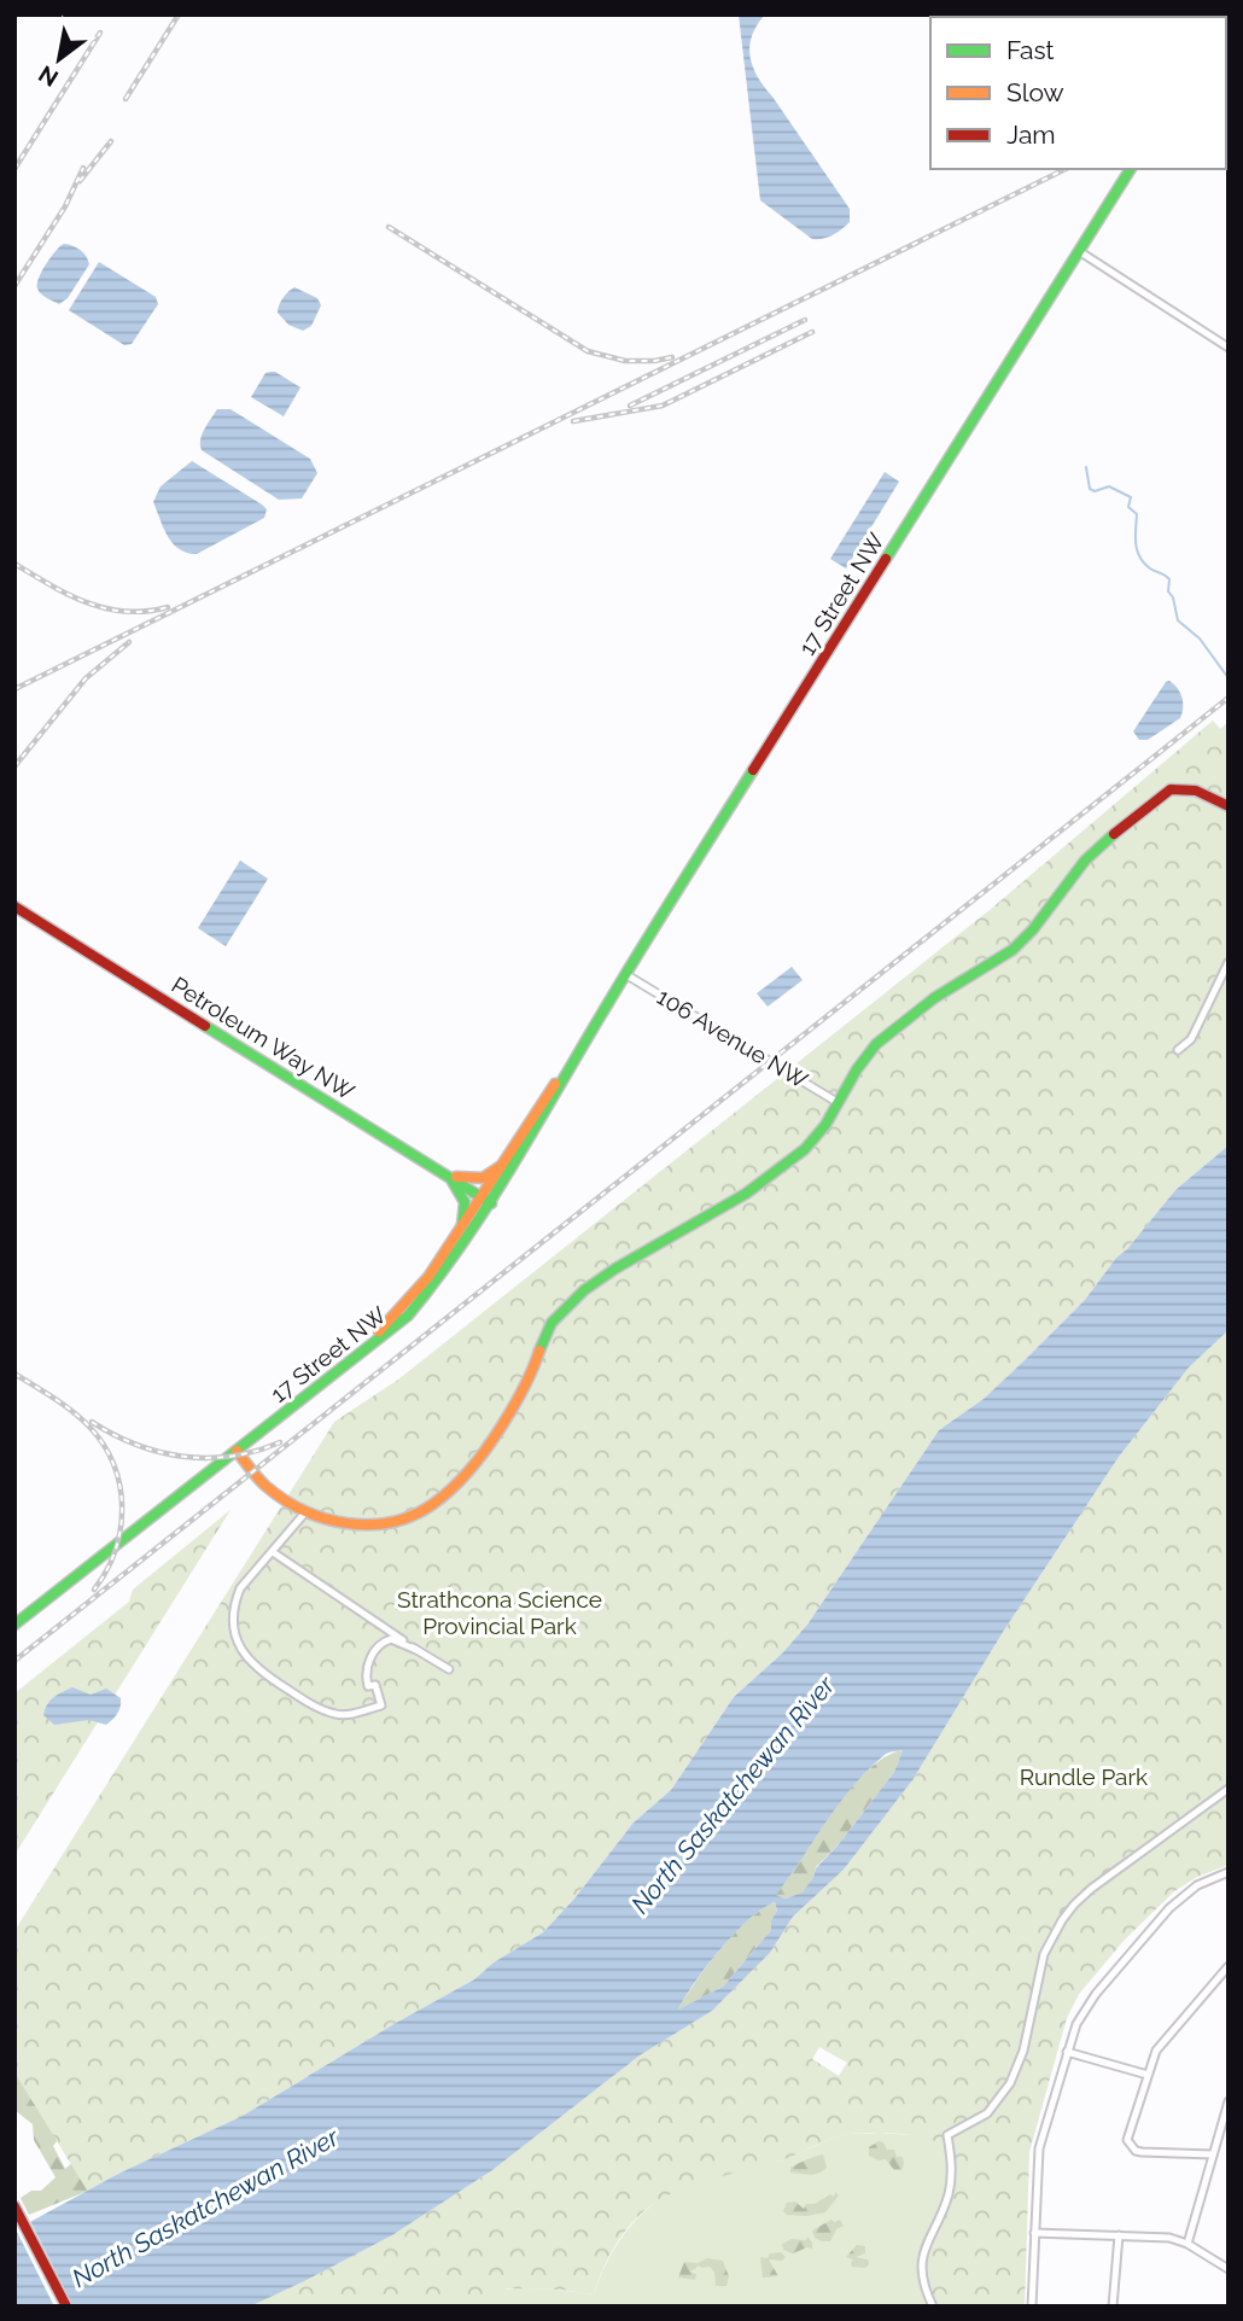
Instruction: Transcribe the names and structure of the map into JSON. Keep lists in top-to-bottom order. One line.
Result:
{"streets":{"main road":["17 Street NW","Petroleum Way NW"],"street":["106 Avenue NW"]},"crossings":[["17 Street NW","Petroleum Way NW"],["17 Street NW","106 Avenue NW"]],"water":["North Saskatchewan River"],"parks":["Strathcona Science Provincial Park","Rundle Park"],"legend":["Fast","Slow","Jam"],"north":"bottom left"}
